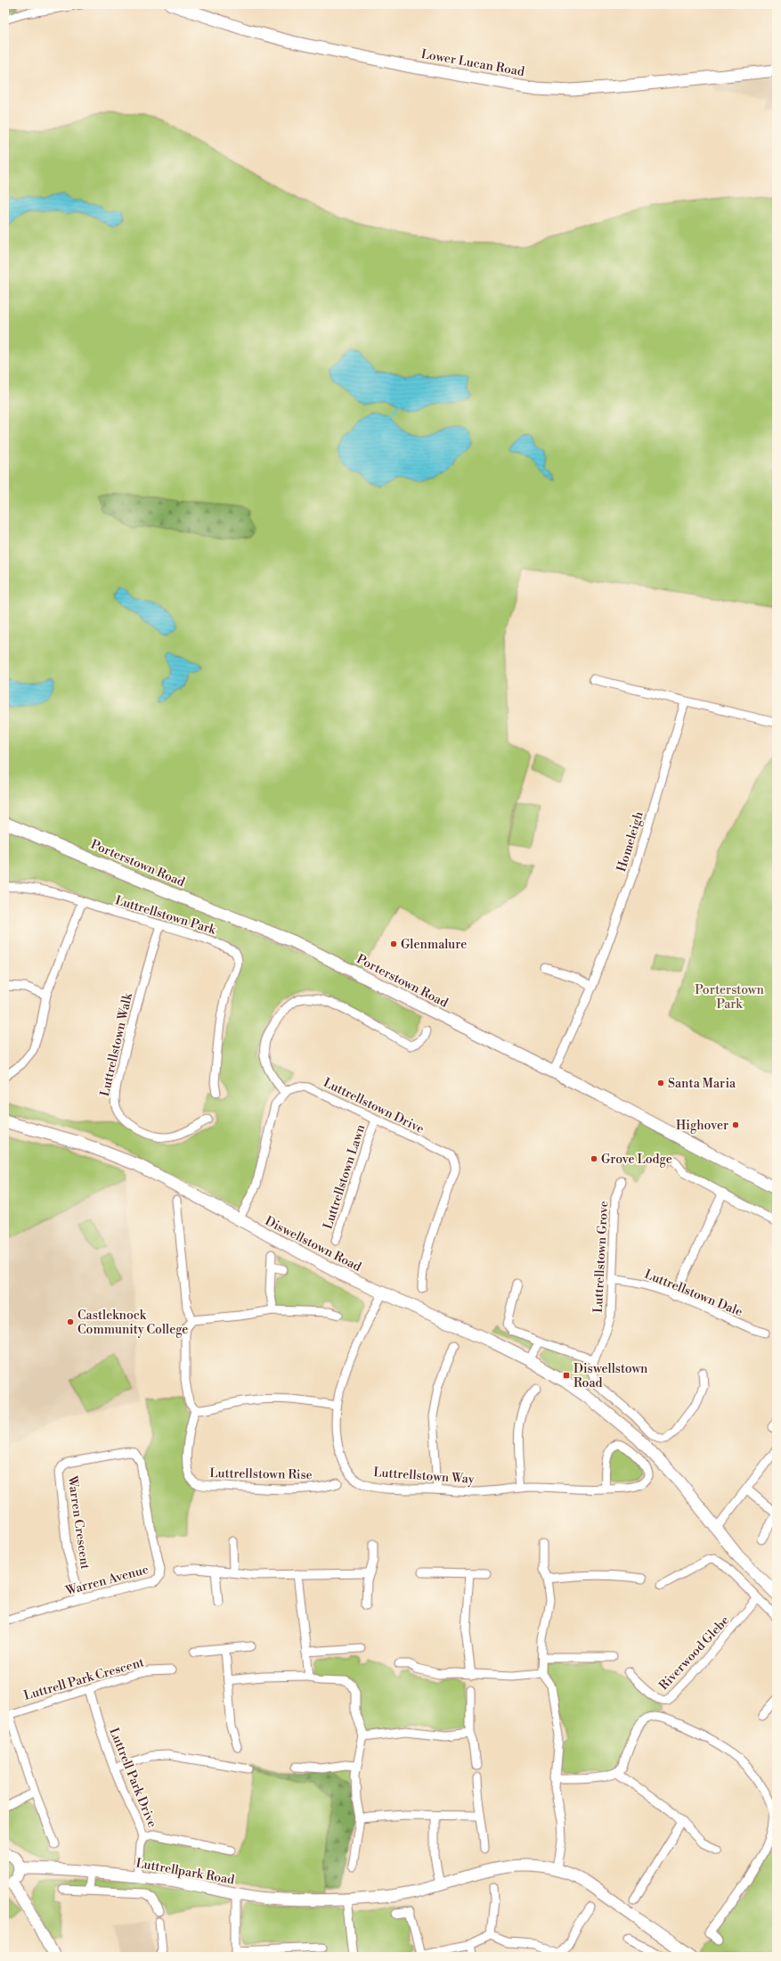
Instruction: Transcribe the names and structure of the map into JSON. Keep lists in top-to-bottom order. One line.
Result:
{"streets":{"street":["Lower Lucan Road","Homeleigh","Porterstown Road","Luttrellstown Park","Luttrellstown Walk","Luttrellstown Drive","Luttrellstown Lawn","Diswellstown Road","Luttrellstown Grove","Luttrellstown Dale","Luttrellstown Rise","Luttrellstown Way","Warren Crescent","Warren Avenue","Riverwood Glebe","Luttrell Park Crescent","Luttrell Park Drive","Luttrellpark Road"]},"crossings":[["Homeleigh","Porterstown Road"],["Luttrellstown Park","Luttrellstown Walk"],["Luttrellstown Drive","Luttrellstown Lawn"],["Diswellstown Road","Luttrellstown Way"],["Luttrellstown Grove","Luttrellstown Dale"],["Warren Crescent","Warren Avenue"],["Luttrell Park Crescent","Luttrell Park Drive"],["Luttrell Park Drive","Luttrellpark Road"]],"parks":["Porterstown Park"],"places":{"other":["Glenmalure","Santa Maria","Highover","Grove Lodge","Castleknock Community College"],"transit":["Diswellstown Road"]}}
